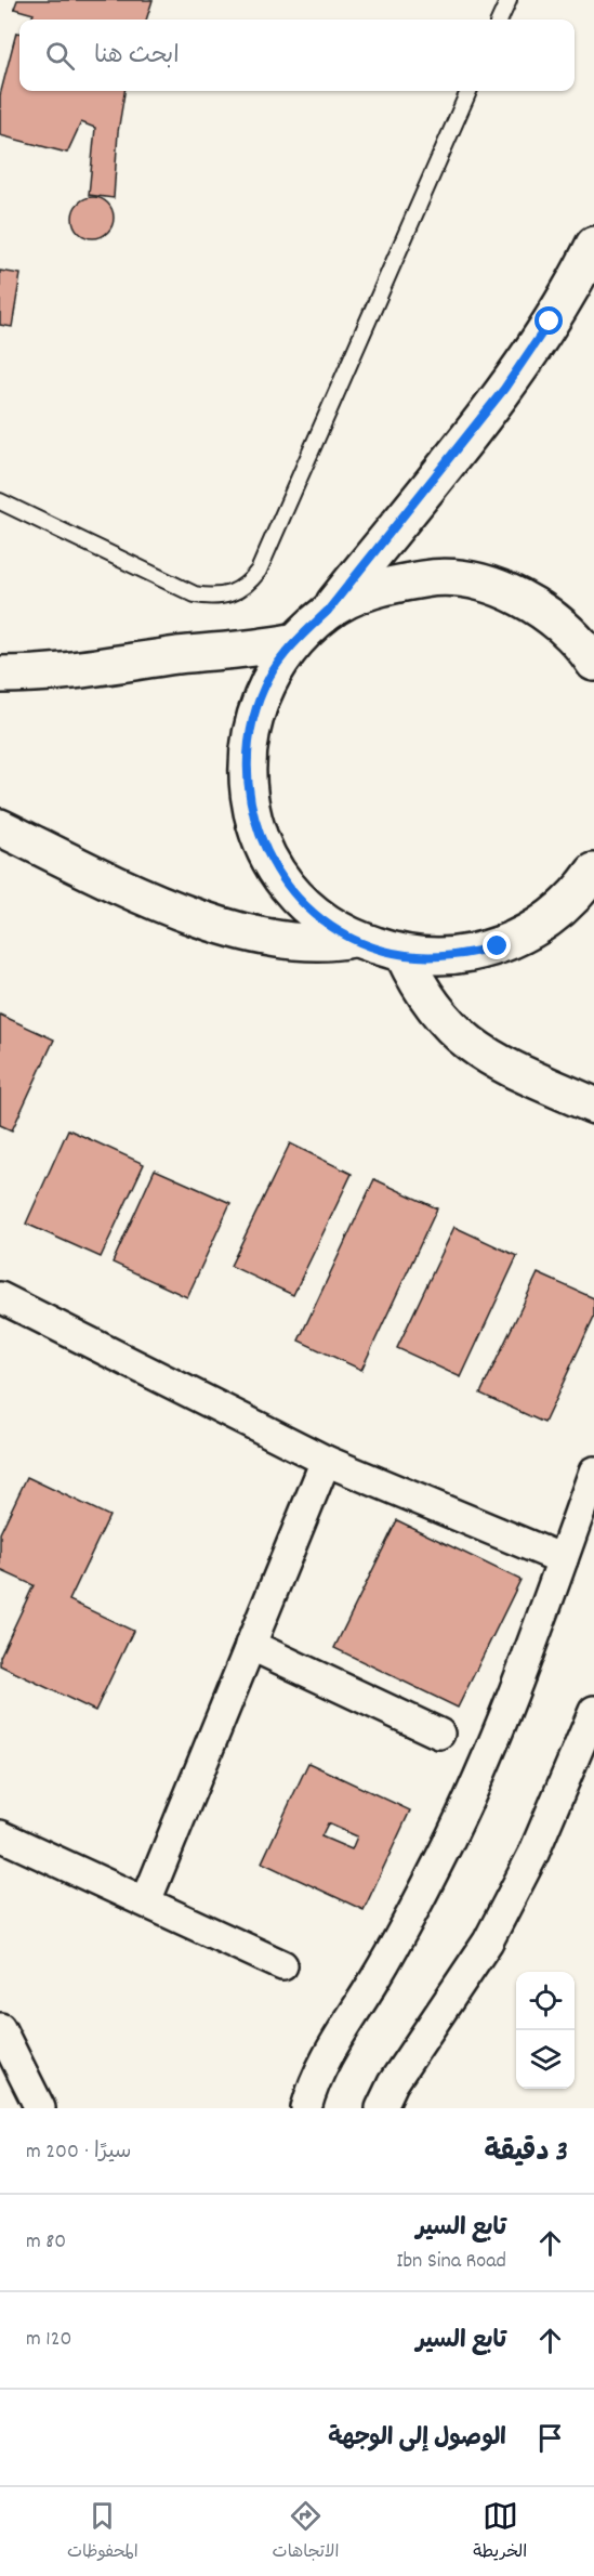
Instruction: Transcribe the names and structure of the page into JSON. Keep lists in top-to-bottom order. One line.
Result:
{"page":{"search":"ابحث هنا","heading":["3 دقيقة","سيرًا · 200 m"],"list":[["تابع السير","Ibn Sina Road","80 m"],["تابع السير","120 m"],"الوصول إلى الوجهة"],"nav":["الخريطة","الاتجاهات","المحفوظات"]}}
